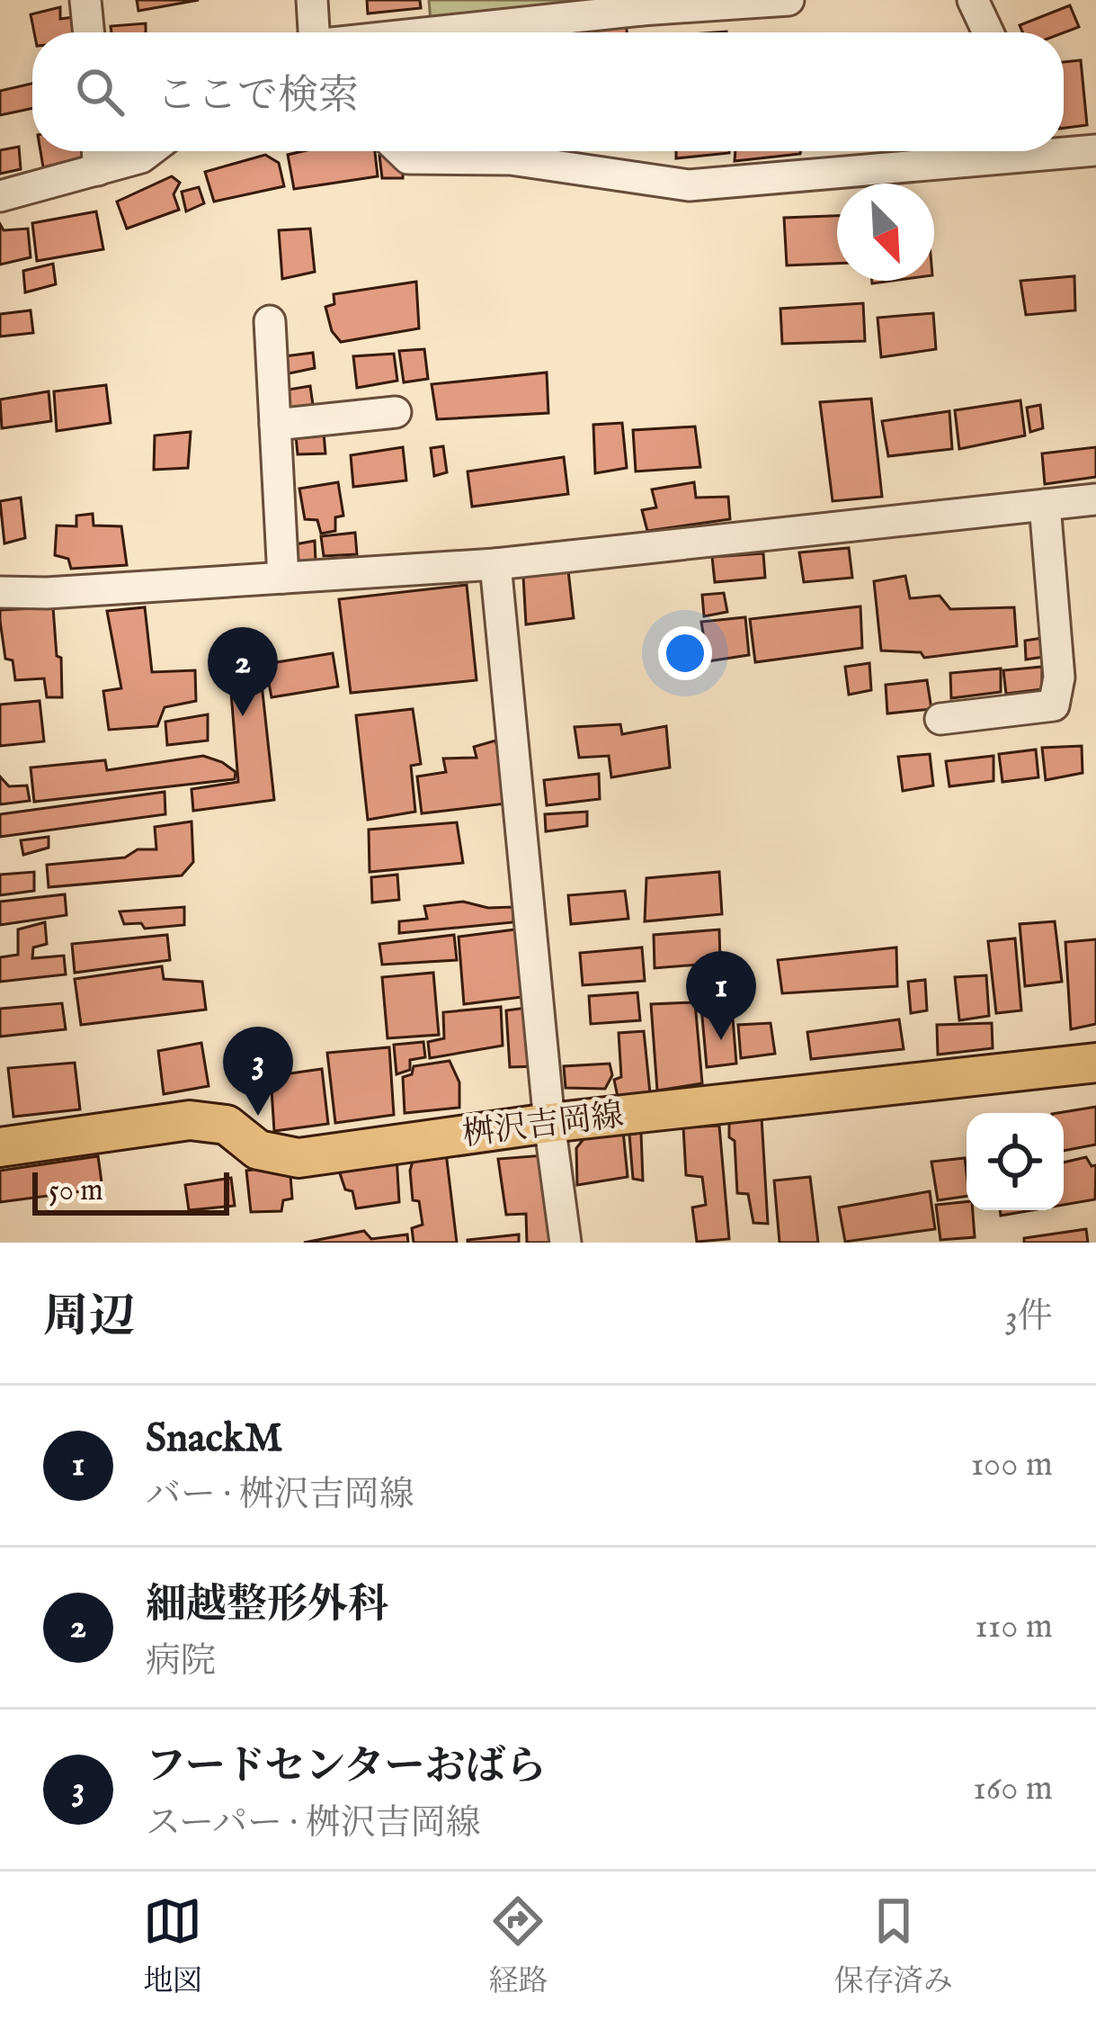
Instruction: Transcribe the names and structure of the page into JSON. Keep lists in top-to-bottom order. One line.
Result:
{"streets":{"main road":["桝沢吉岡線"]},"scale_bar":"50 m","north":"bottom right","page":{"search":"ここで検索","pins":["2","1","3"],"scale":"50 m","heading":["周辺","3件"],"list":[{"mark":"1","name":"SnackM","note":"バー · 桝沢吉岡線","value":"100 m"},{"mark":"2","name":"細越整形外科","note":"病院","value":"110 m"},{"mark":"3","name":"フードセンターおばら","note":"スーパー · 桝沢吉岡線","value":"160 m"}],"nav":["地図","経路","保存済み"]}}
